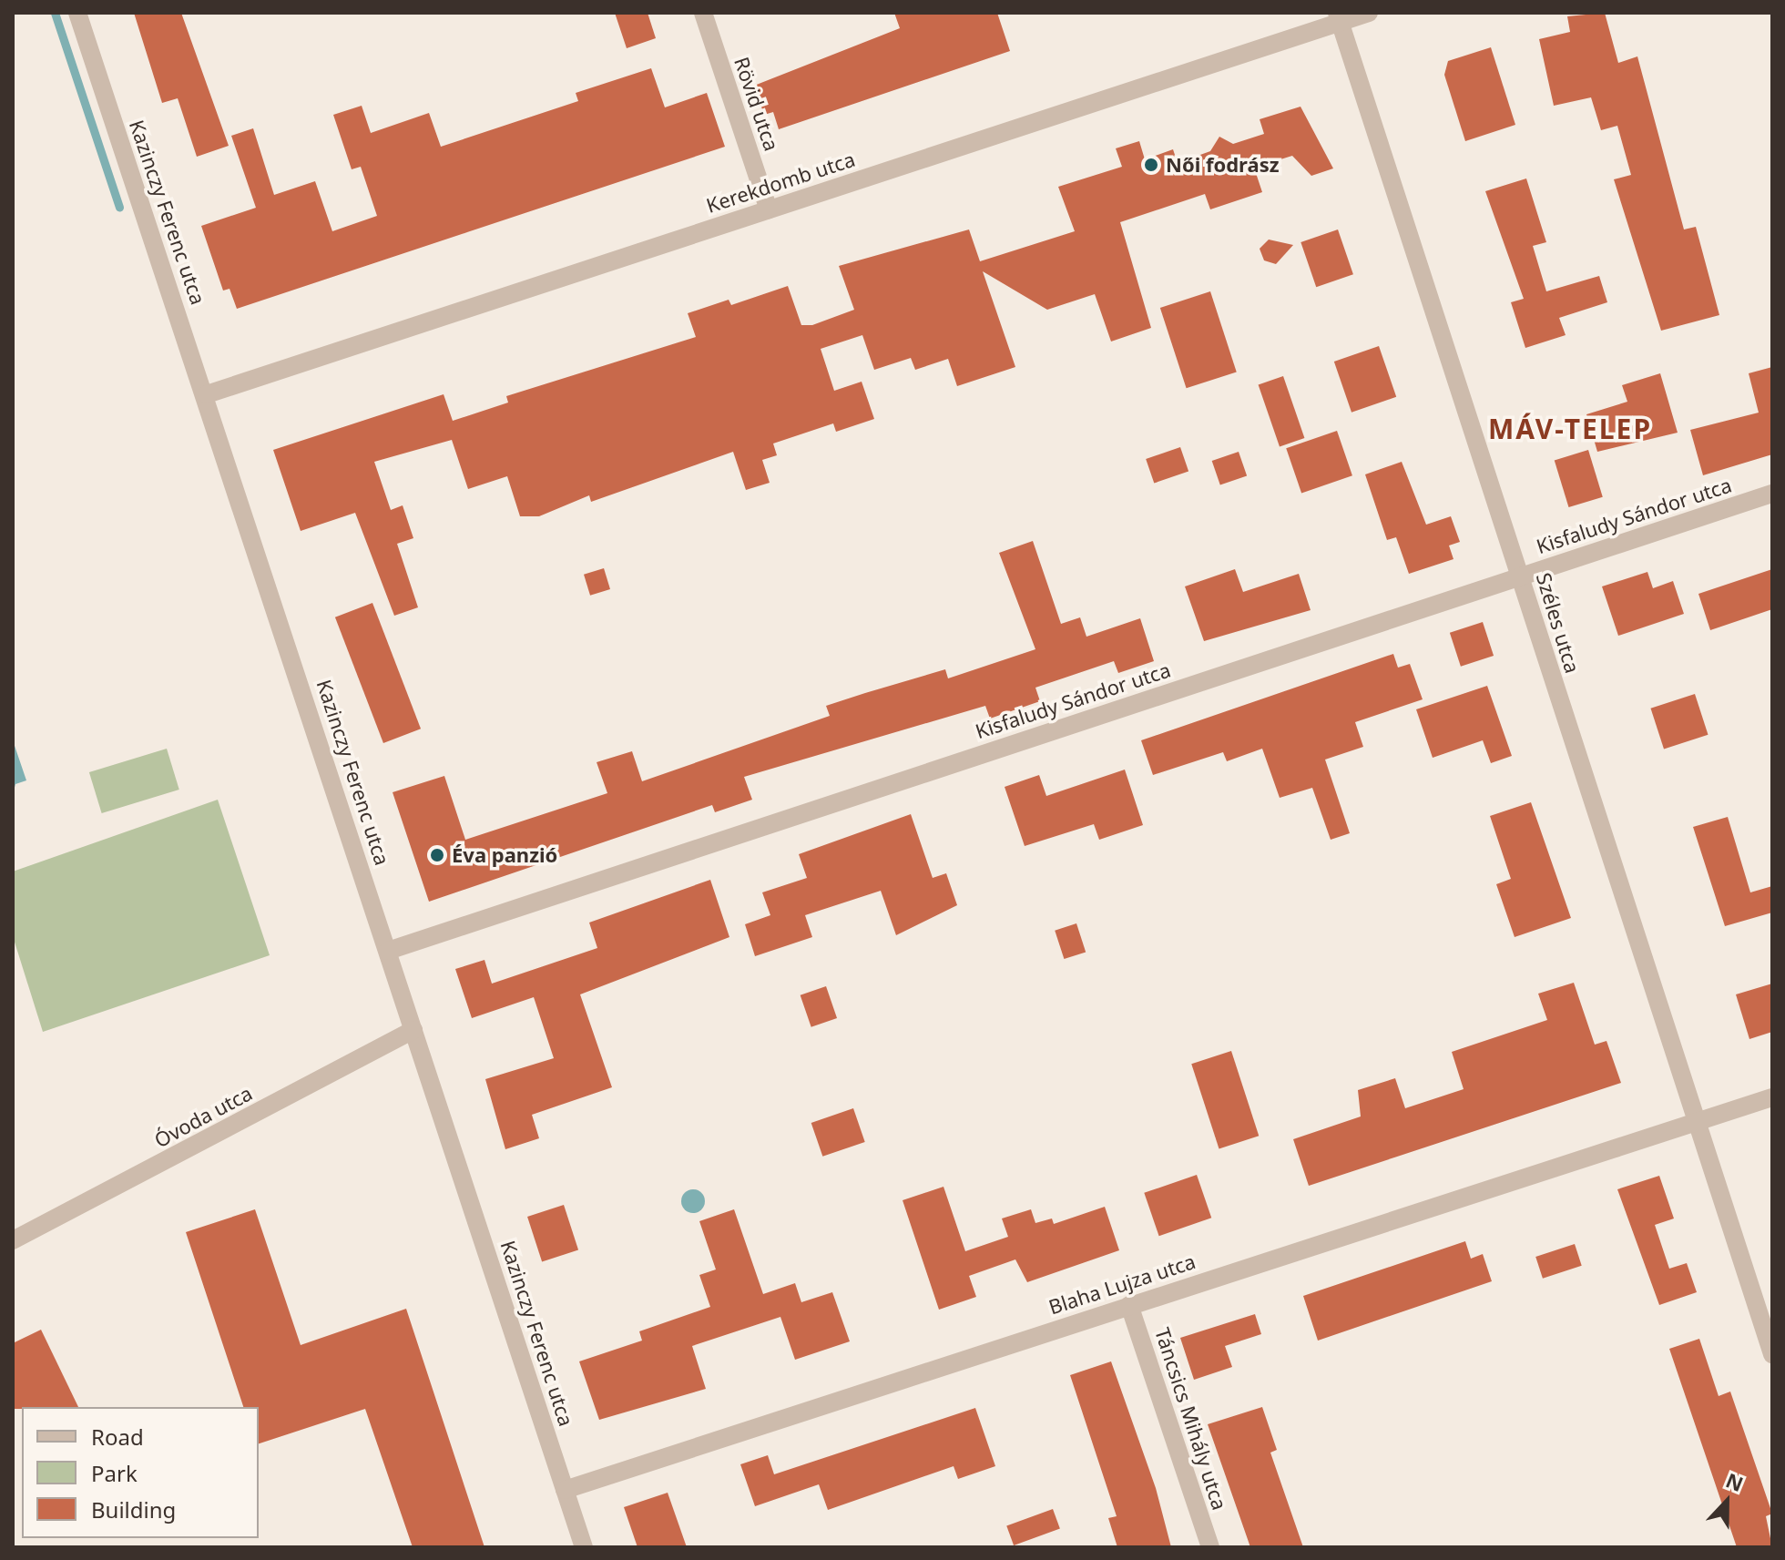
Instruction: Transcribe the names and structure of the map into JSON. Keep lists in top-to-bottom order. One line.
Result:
{"streets":{"street":["Rövid utca","Kerekdomb utca","Kazinczy Ferenc utca","Kisfaludy Sándor utca","Széles utca","Óvoda utca","Blaha Lujza utca","Táncsics Mihály utca"]},"crossings":[["Rövid utca","Kerekdomb utca"],["Kerekdomb utca","Kazinczy Ferenc utca"],["Kerekdomb utca","Széles utca"],["Kazinczy Ferenc utca","Kisfaludy Sándor utca"],["Kazinczy Ferenc utca","Óvoda utca"],["Kazinczy Ferenc utca","Blaha Lujza utca"],["Kisfaludy Sándor utca","Széles utca"],["Széles utca","Blaha Lujza utca"],["Blaha Lujza utca","Táncsics Mihály utca"]],"districts":["MÁV-TELEP"],"places":["Női fodrász","Éva panzió"],"legend":["Road","Park","Building"],"north":"top"}
